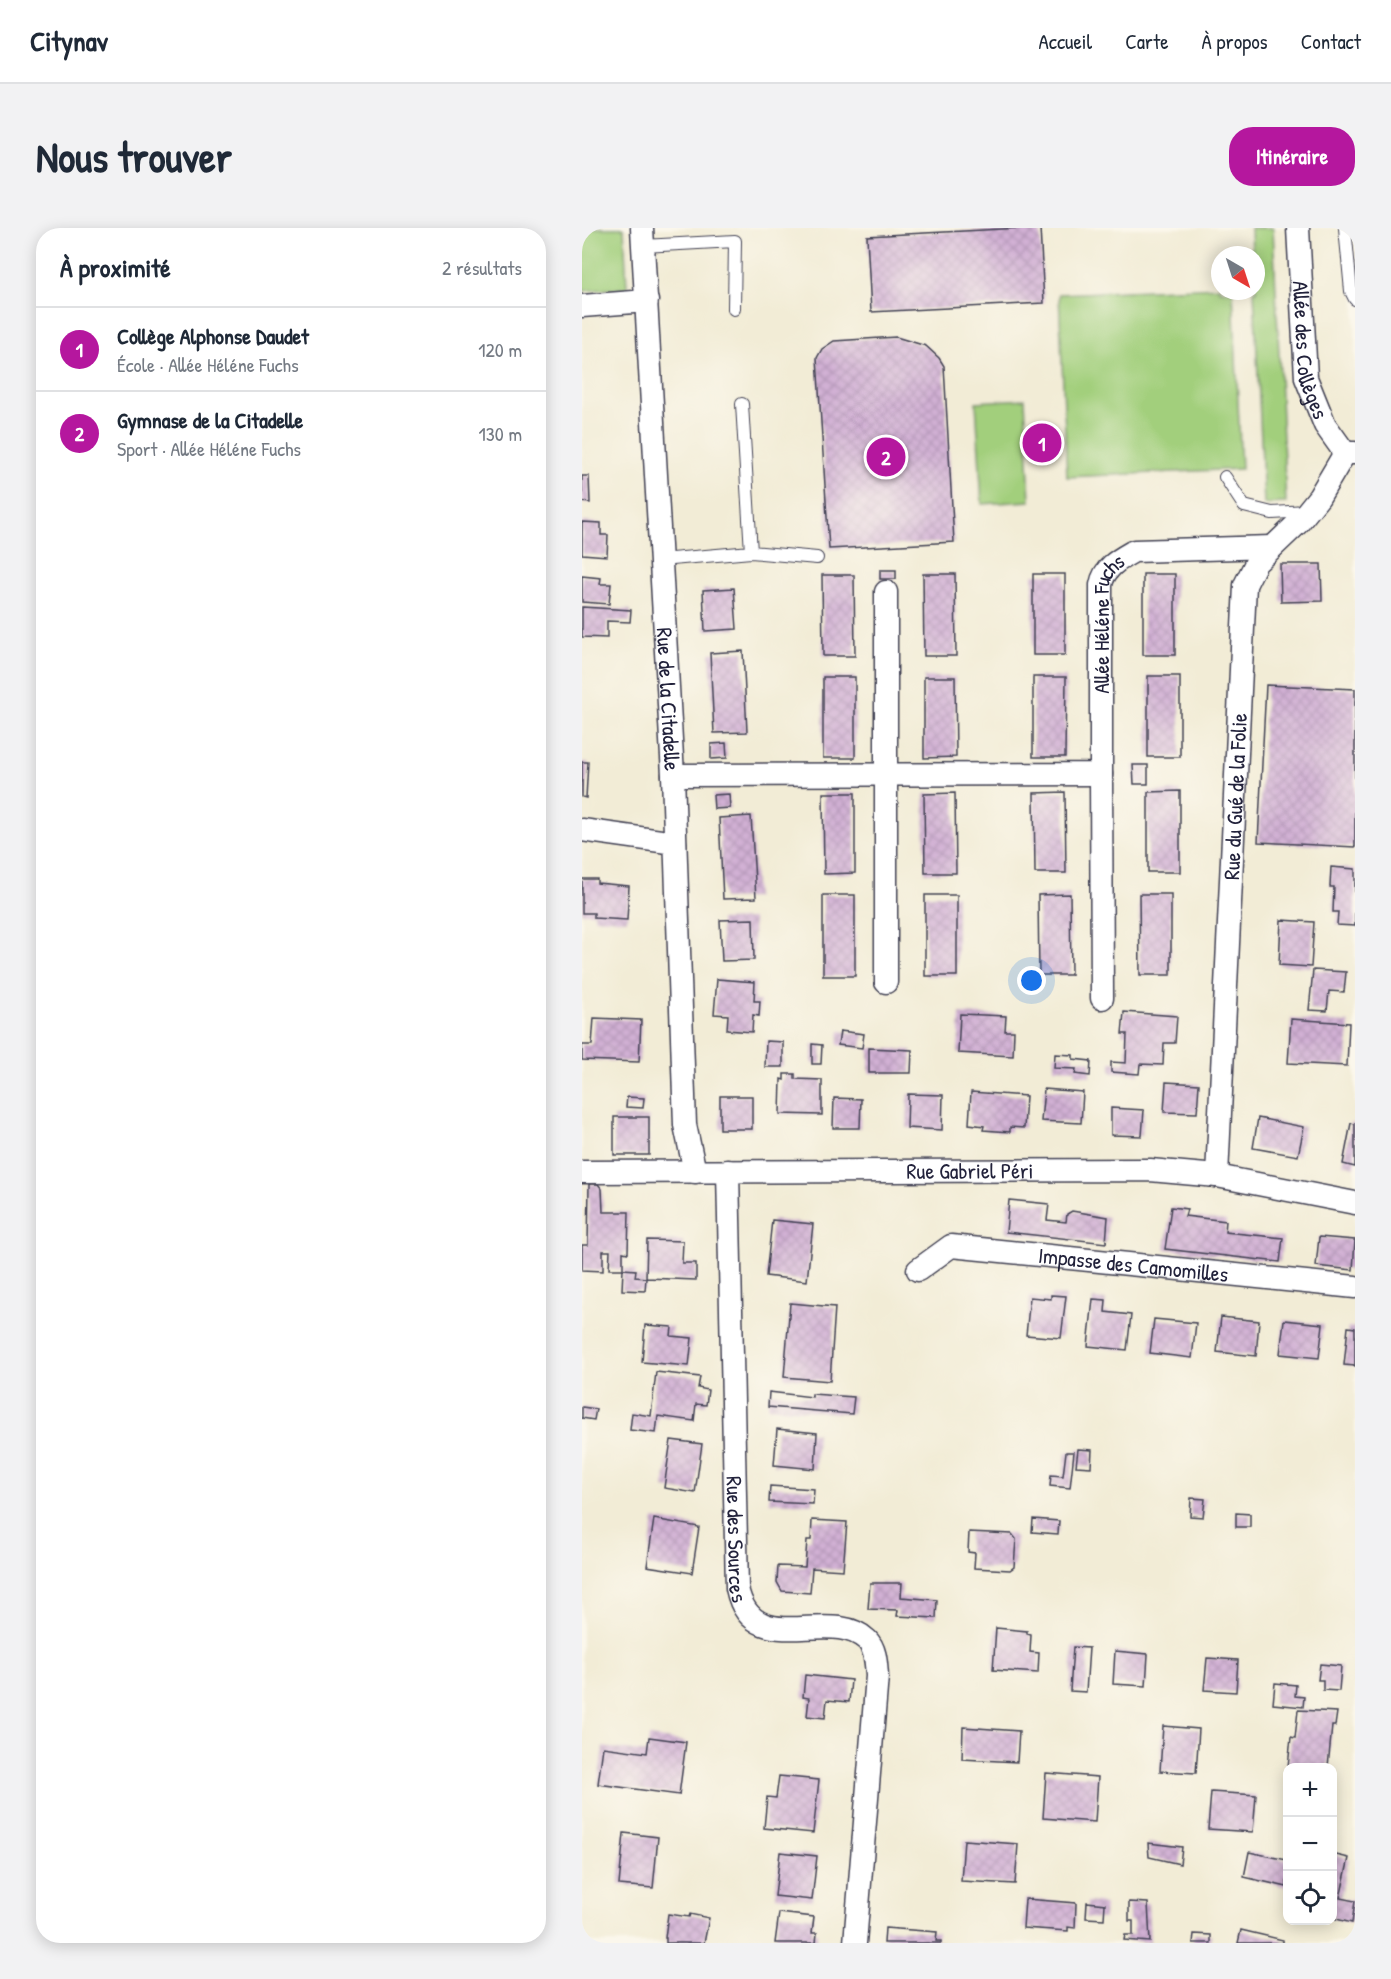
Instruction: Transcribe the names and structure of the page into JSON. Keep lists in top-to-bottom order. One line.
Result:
{"streets":{"street":["Allée des Collèges","Allée Héléne Fuchs","Rue de la Citadelle","Rue du Gué de la Folie","Rue Gabriel Péri","Impasse des Camomilles","Rue des Sources"]},"crossings":[["Allée des Collèges","Rue du Gué de la Folie"],["Allée Héléne Fuchs","Rue du Gué de la Folie"],["Rue de la Citadelle","Rue Gabriel Péri"],["Rue du Gué de la Folie","Rue Gabriel Péri"],["Rue Gabriel Péri","Rue des Sources"]],"north":"bottom right","page":{"header":"Citynav","nav":["Accueil","Carte","À propos","Contact"],"buttons":"Itinéraire","title":"Nous trouver","heading":["À proximité","2 résultats"],"list":[{"mark":"1","name":"Collège Alphonse Daudet","note":"École · Allée Héléne Fuchs","value":"120 m"},{"mark":"2","name":"Gymnase de la Citadelle","note":"Sport · Allée Héléne Fuchs","value":"130 m"}],"pins":["1","2"],"map_buttons":["+","−"]}}
